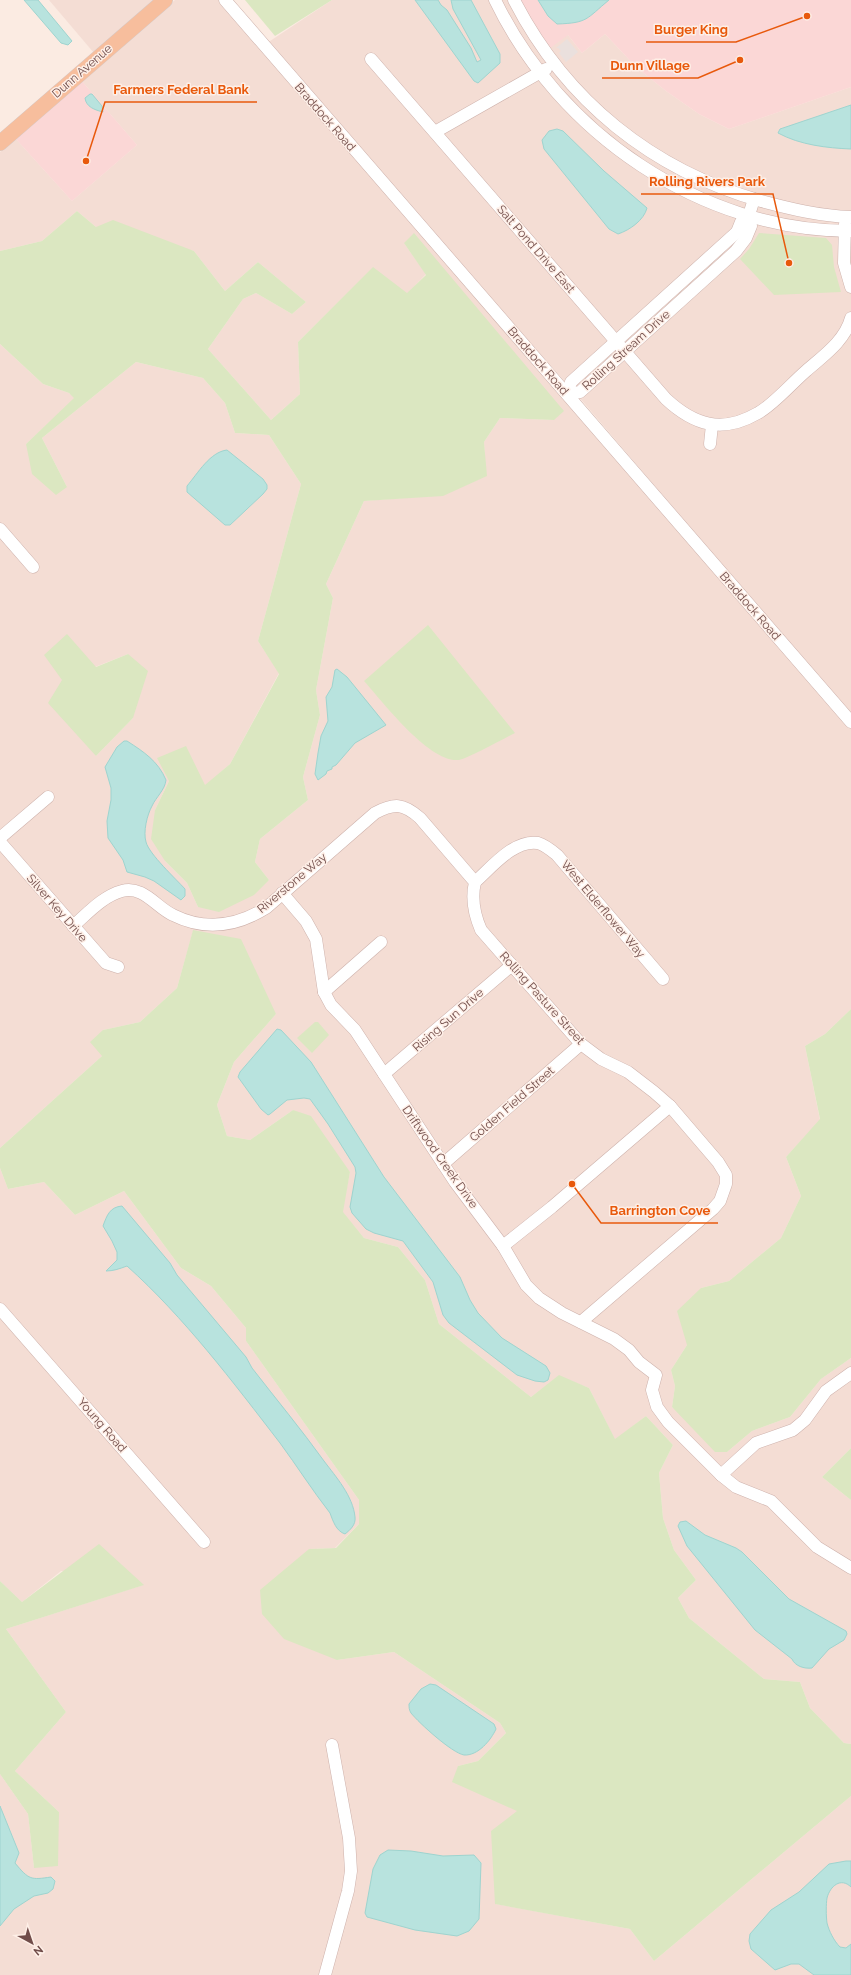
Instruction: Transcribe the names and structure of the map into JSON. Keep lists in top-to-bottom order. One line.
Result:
{"streets":{"main road":["Dunn Avenue"],"street":["Braddock Road","Salt Pond Drive East","Rolling Stream Drive","Riverstone Way","Silver Key Drive","West Elderflower Way","Rolling Pasture Street","Rising Sun Drive","Golden Field Street","Driftwood Creek Drive","Young Road"]},"crossings":[["Braddock Road","Rolling Stream Drive"],["Salt Pond Drive East","Rolling Stream Drive"],["Riverstone Way","Silver Key Drive"],["Riverstone Way","West Elderflower Way"],["Riverstone Way","Rolling Pasture Street"],["Riverstone Way","Driftwood Creek Drive"],["West Elderflower Way","Rolling Pasture Street"],["Rolling Pasture Street","Rising Sun Drive"],["Rolling Pasture Street","Golden Field Street"],["Rolling Pasture Street","Driftwood Creek Drive"],["Rising Sun Drive","Driftwood Creek Drive"],["Golden Field Street","Driftwood Creek Drive"]],"places":["Burger King","Dunn Village","Farmers Federal Bank","Rolling Rivers Park","Barrington Cove"],"north":"bottom right"}
